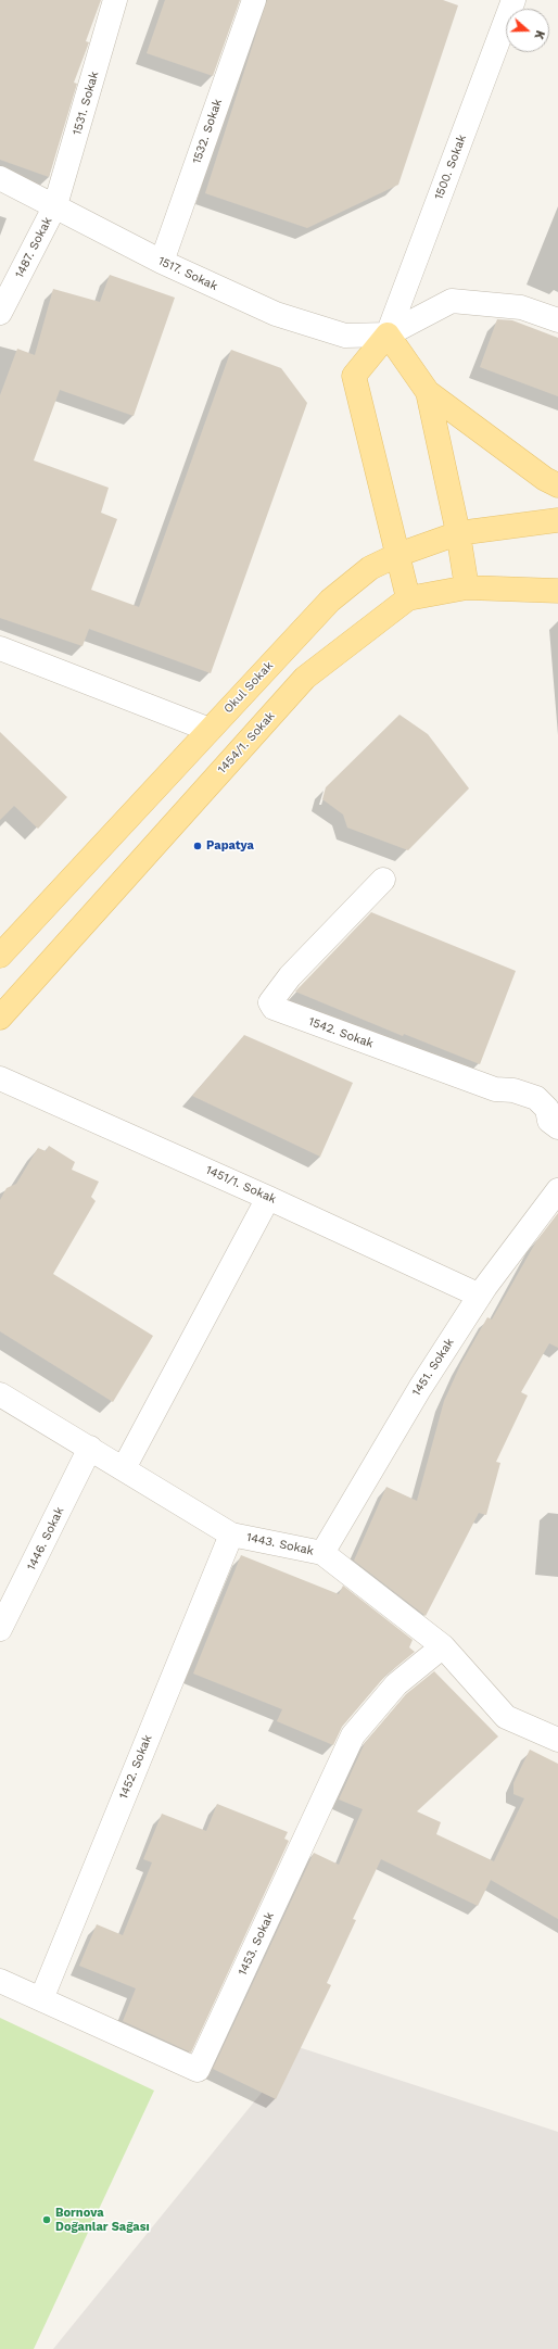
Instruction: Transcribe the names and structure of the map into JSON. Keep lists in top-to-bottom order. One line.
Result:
{"streets":{"main road":["Okul Sokak","1454/1. Sokak"],"street":["1531. Sokak","1532. Sokak","1500. Sokak","1487. Sokak","1517. Sokak","1542. Sokak","1451/1. Sokak","1451. Sokak","1446. Sokak","1443. Sokak","1452. Sokak","1453. Sokak"]},"crossings":[["1531. Sokak","1487. Sokak"],["1531. Sokak","1517. Sokak"],["1532. Sokak","1517. Sokak"],["1500. Sokak","1517. Sokak"],["1487. Sokak","1517. Sokak"],["1451/1. Sokak","1451. Sokak"],["1451. Sokak","1443. Sokak"],["1446. Sokak","1443. Sokak"],["1443. Sokak","1452. Sokak"],["1443. Sokak","1453. Sokak"],["1452. Sokak","1453. Sokak"]],"places":["Papatya","Bornova Doğanlar Sağası"],"north":"right"}
